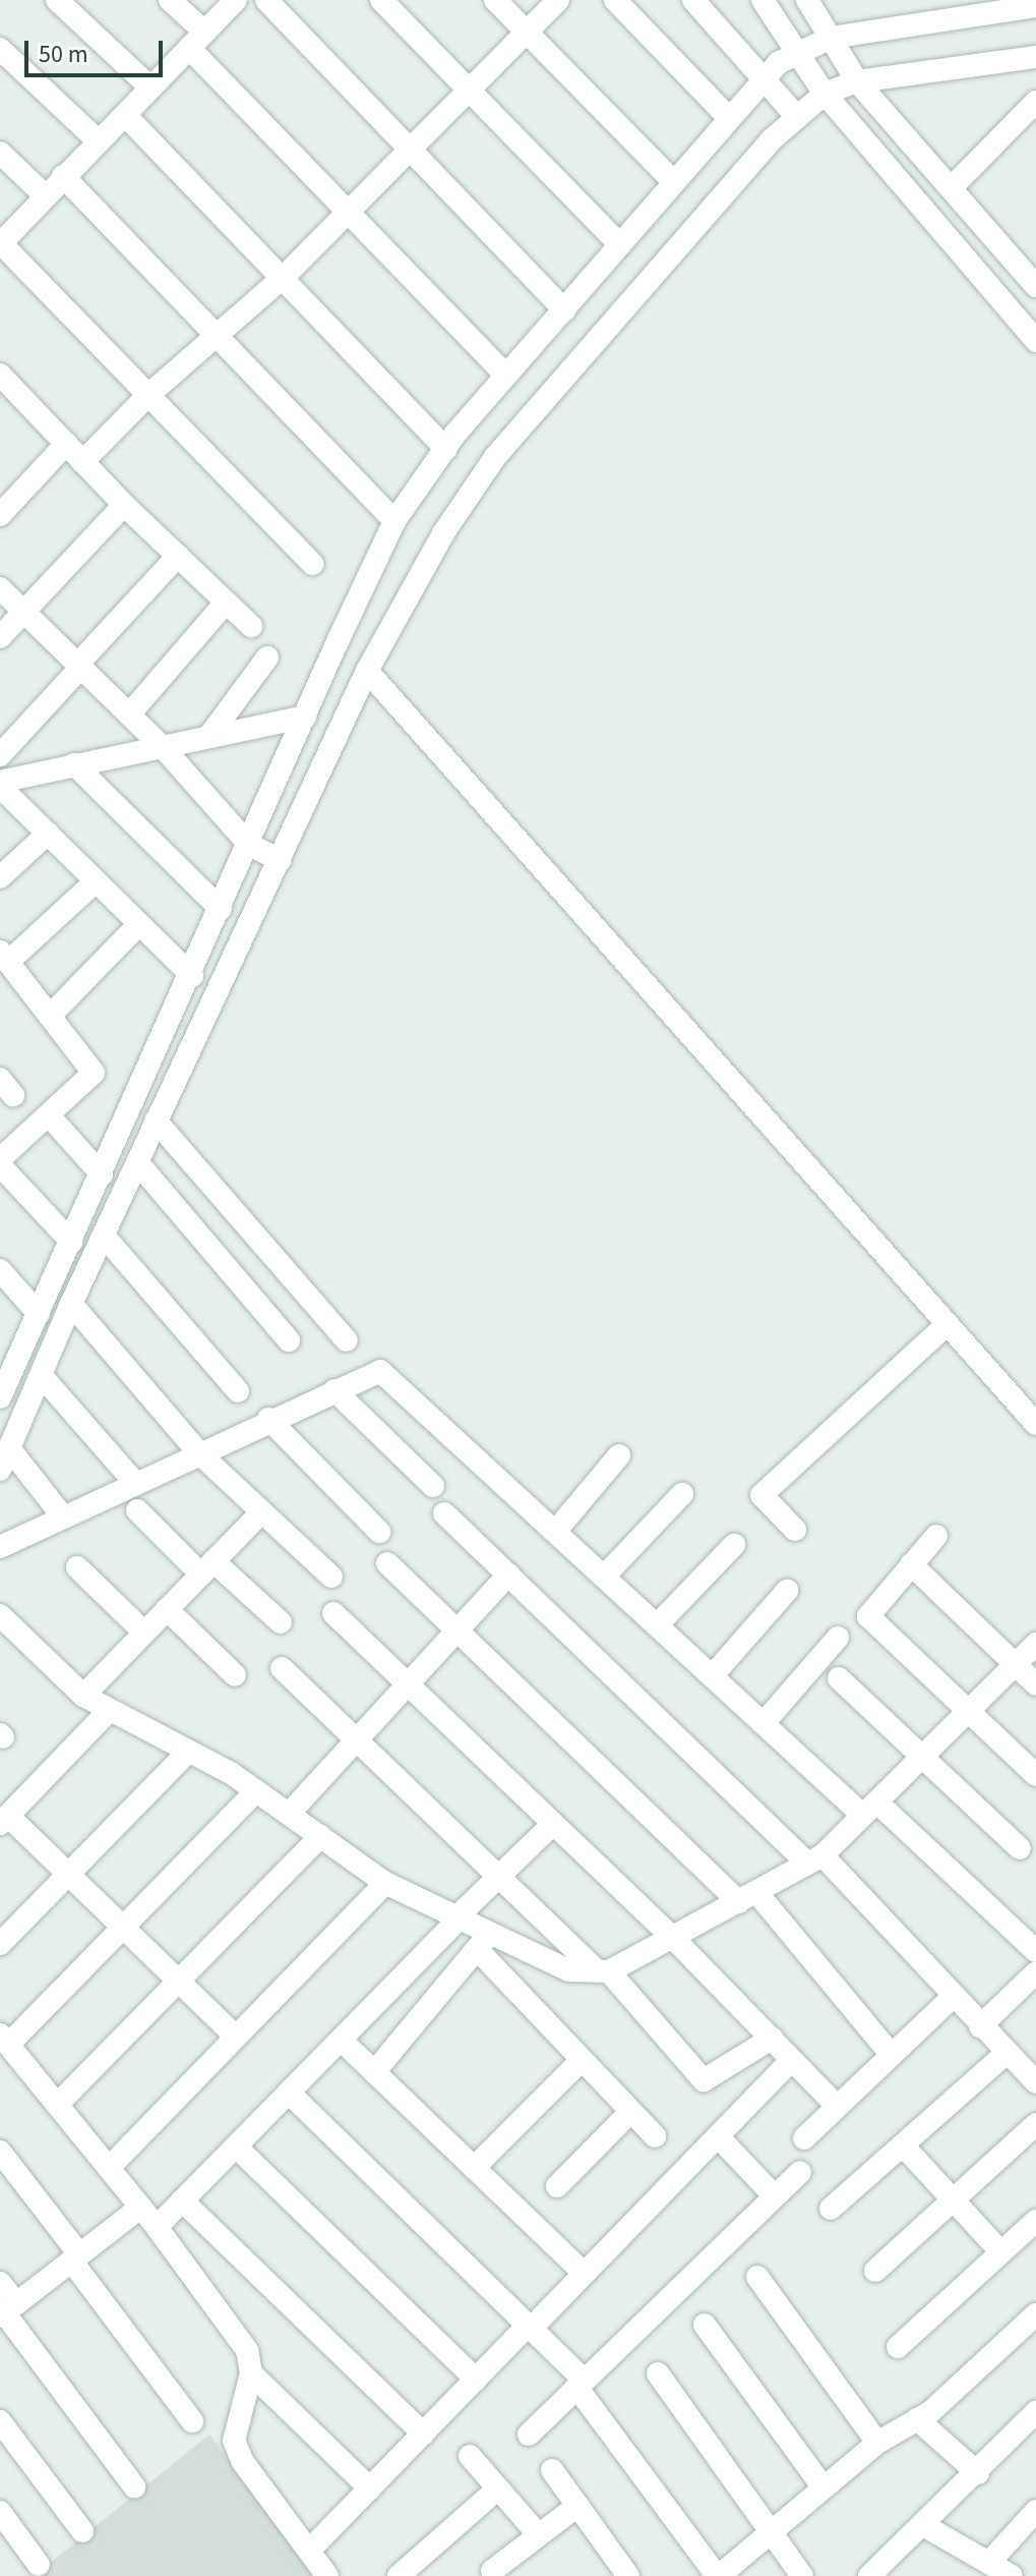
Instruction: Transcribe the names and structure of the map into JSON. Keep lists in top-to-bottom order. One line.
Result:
{"scale_bar":"50 m"}
